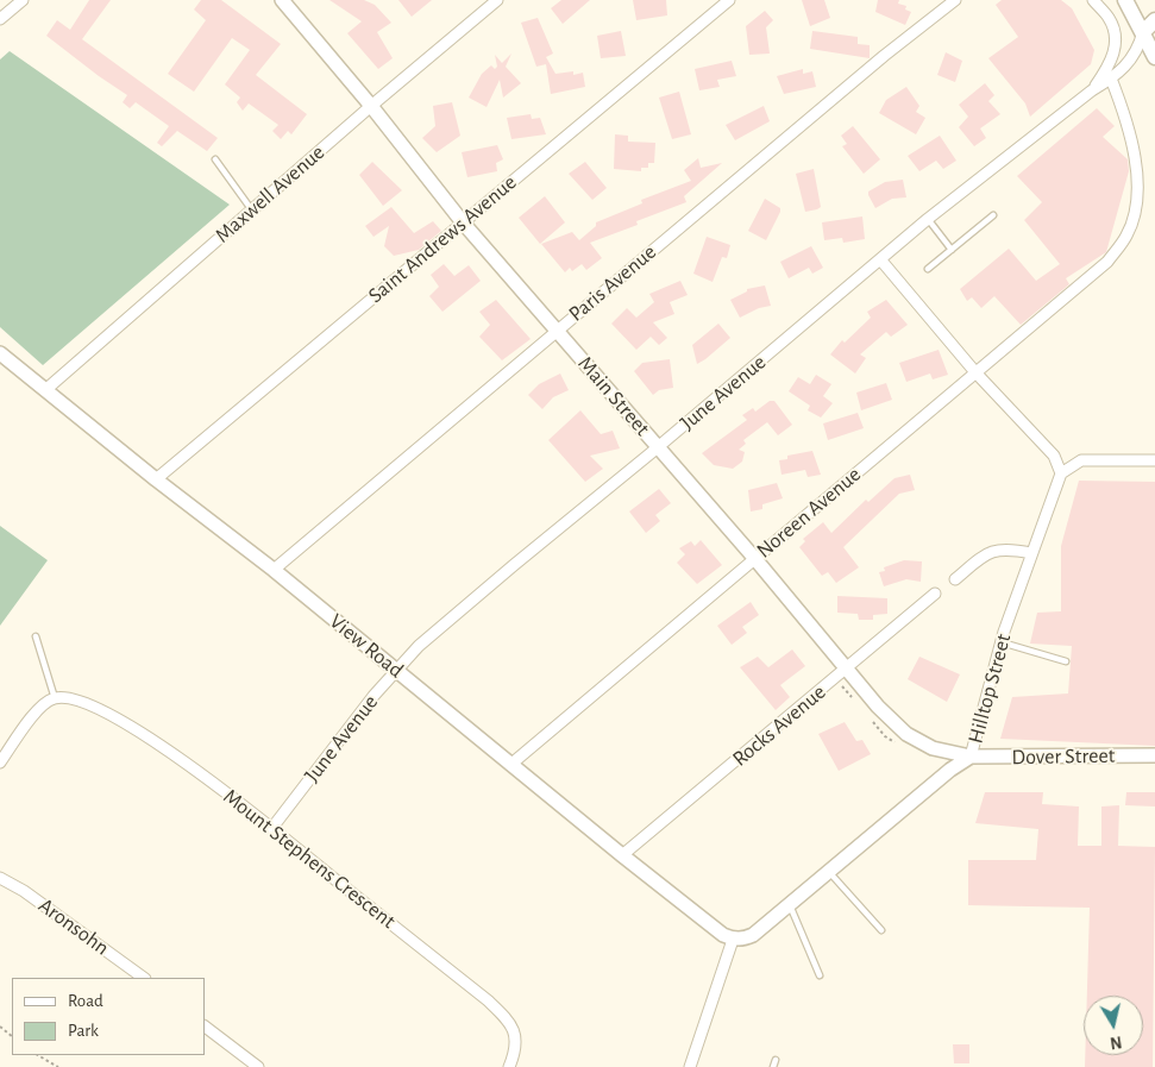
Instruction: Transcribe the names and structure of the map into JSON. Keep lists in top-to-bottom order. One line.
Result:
{"streets":{"street":["Maxwell Avenue","Saint Andrews Avenue","Paris Avenue","June Avenue","Main Street","Noreen Avenue","View Road","Hilltop Street","Rocks Avenue","Dover Street","Mount Stephens Crescent","Aronsohn"]},"crossings":[["Maxwell Avenue","Main Street"],["Maxwell Avenue","View Road"],["Saint Andrews Avenue","Main Street"],["Saint Andrews Avenue","View Road"],["Paris Avenue","Main Street"],["Paris Avenue","View Road"],["June Avenue","Main Street"],["June Avenue","Noreen Avenue"],["June Avenue","View Road"],["June Avenue","Mount Stephens Crescent"],["Main Street","Noreen Avenue"],["Main Street","Hilltop Street"],["Main Street","Rocks Avenue"],["Main Street","Dover Street"],["Noreen Avenue","View Road"],["View Road","Hilltop Street"],["View Road","Rocks Avenue"],["Hilltop Street","Dover Street"]],"legend":["Road","Park"],"north":"bottom"}
